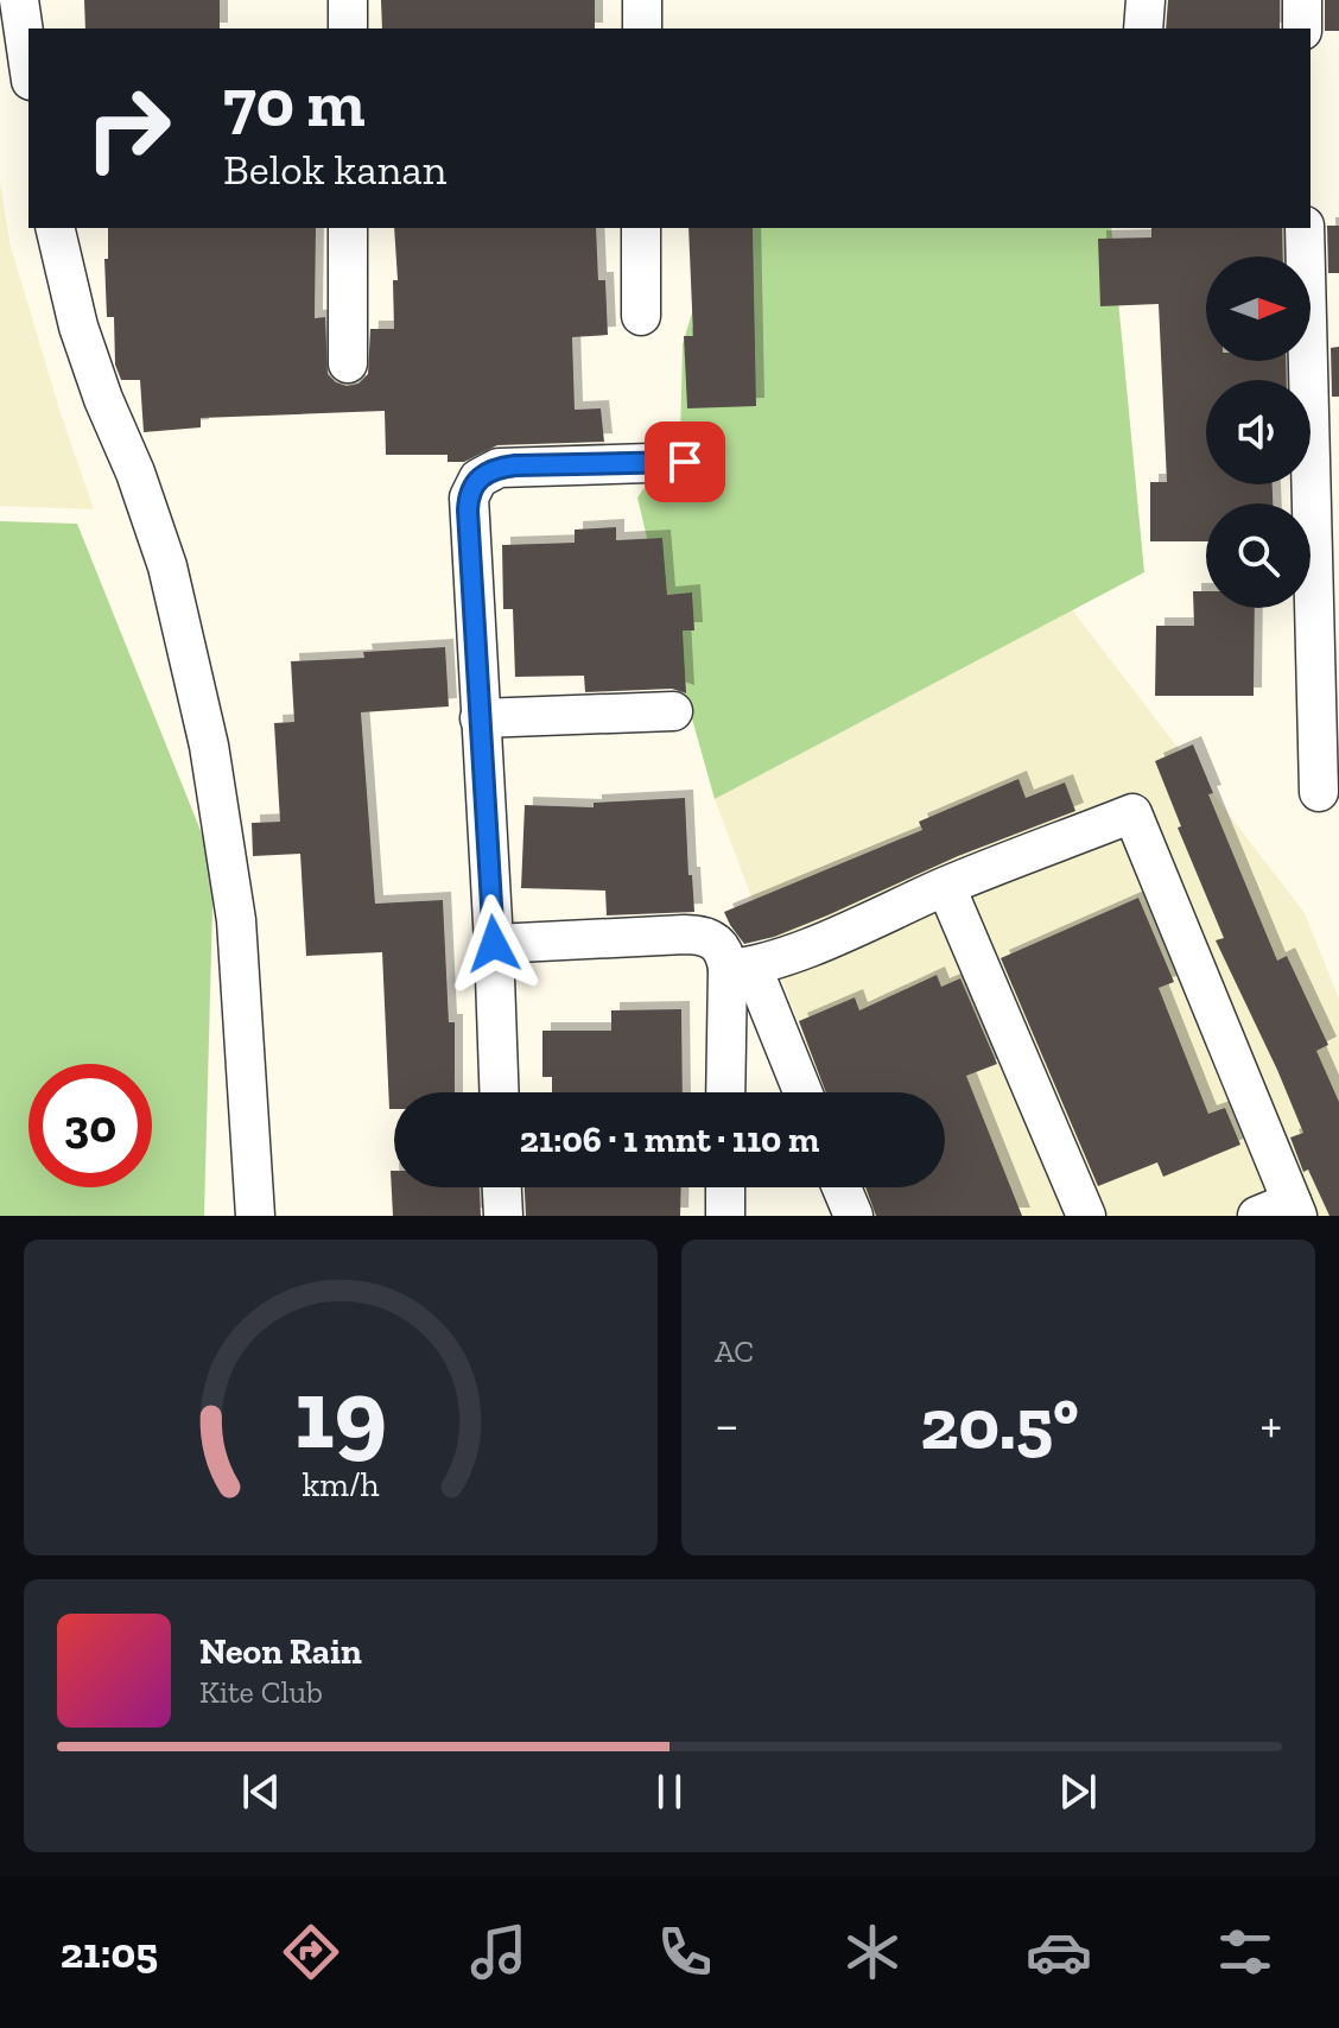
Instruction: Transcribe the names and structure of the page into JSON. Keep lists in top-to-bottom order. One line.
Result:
{"north":"right","page":{"turn":["70 m","Belok kanan"],"limit":"30","trip":"21:06 · 1 mnt · 110 m","tile":"AC","heat":["−","20.5°","+"],"song":["Neon Rain","Kite Club"],"tabs":"21:05","gauge":["19","km/h"]}}
